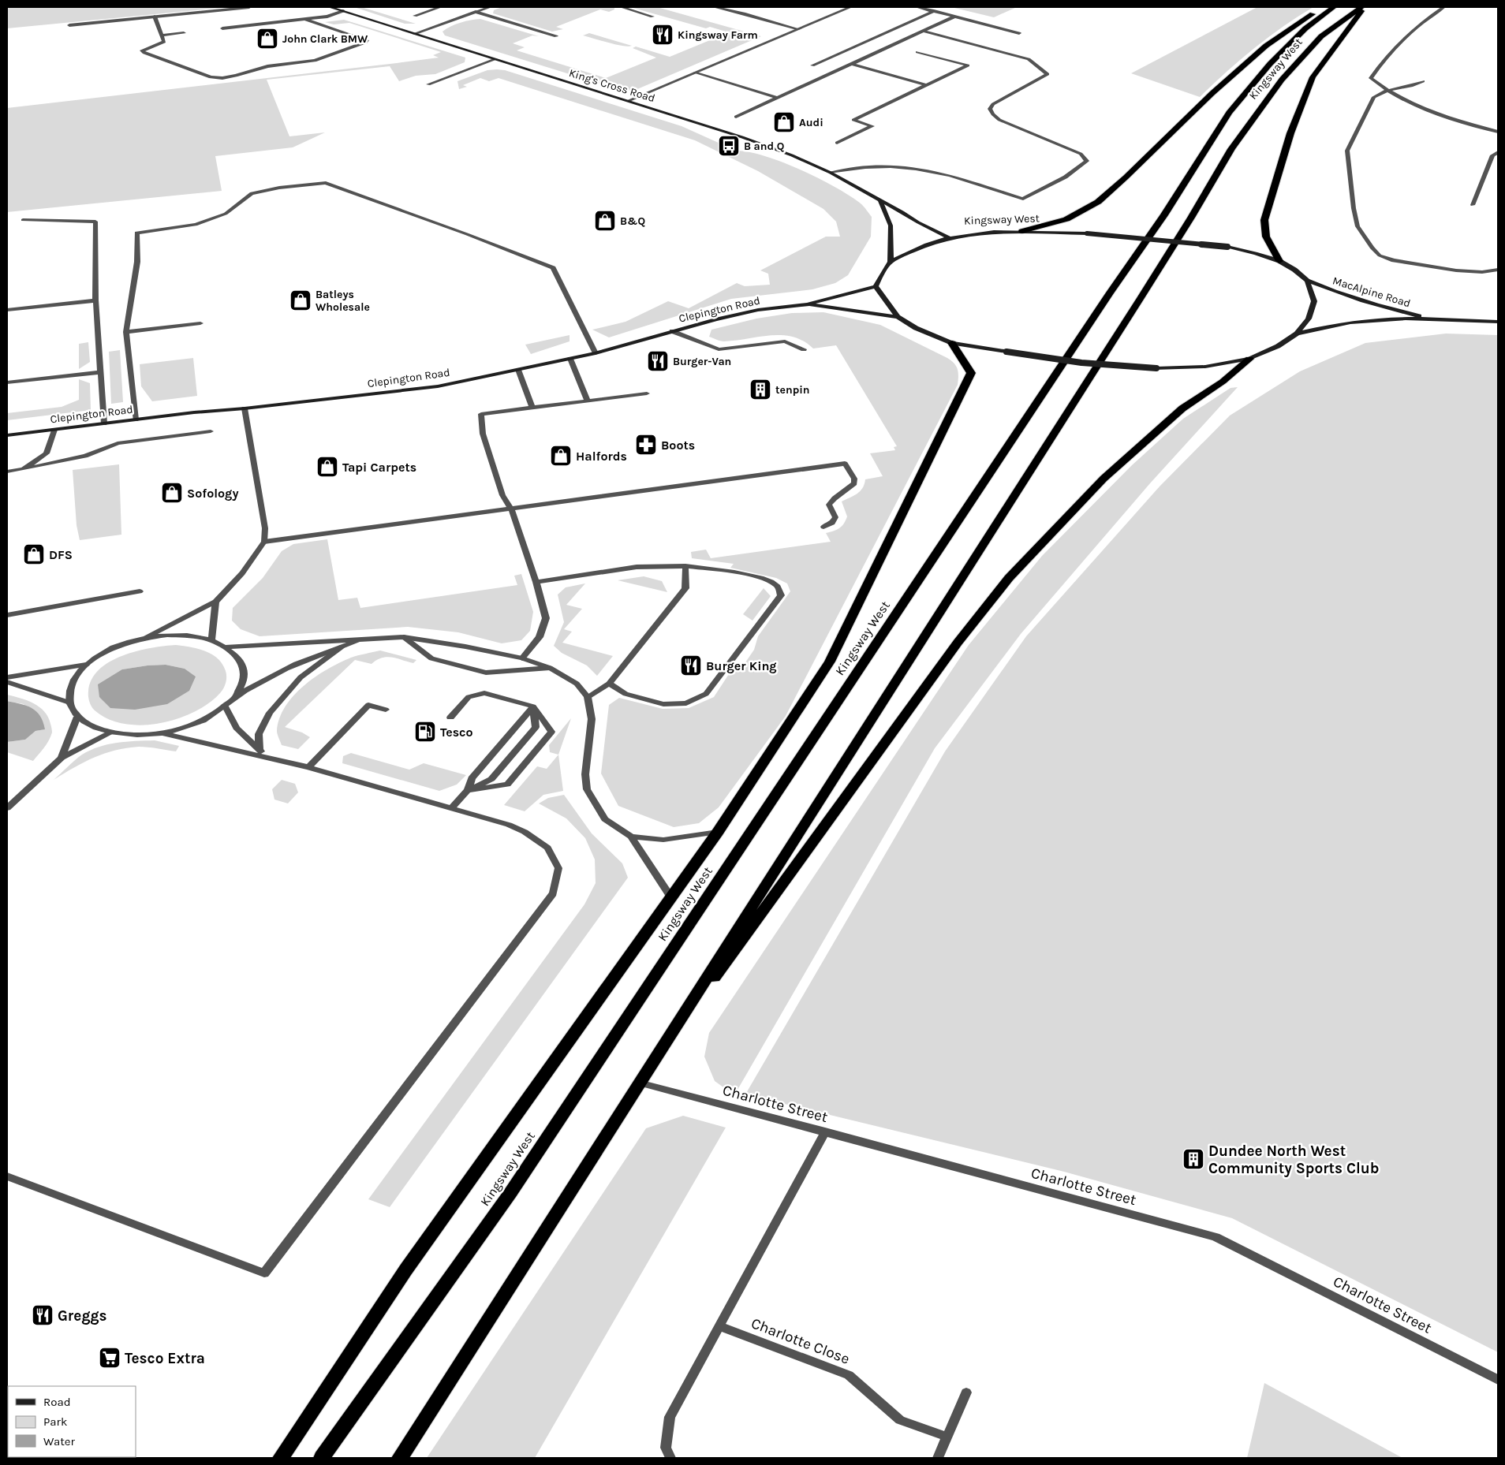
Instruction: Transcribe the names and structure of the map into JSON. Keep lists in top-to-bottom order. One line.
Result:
{"streets":{"highway":["Kingsway West"],"main road":["King's Cross Road","MacAlpine Road","Clepington Road"],"street":["Charlotte Street","Charlotte Close"]},"crossings":[["Kingsway West","King's Cross Road"],["Kingsway West","MacAlpine Road"],["Kingsway West","Clepington Road"],["Kingsway West","Charlotte Street"]],"places":{"restaurant":["Kingsway Farm","Burger-Van","Burger King","Greggs"],"shop":["John Clark BMW","Audi","B&Q","Batleys Wholesale","Halfords","Tapi Carpets","Sofology","DFS"],"bus stop":["B and Q"],"building":["tenpin","Dundee North West Community Sports Club"],"pharmacy":["Boots"],"fuel station":["Tesco"],"supermarket":["Tesco Extra"]},"legend":["Road","Park","Water"]}
